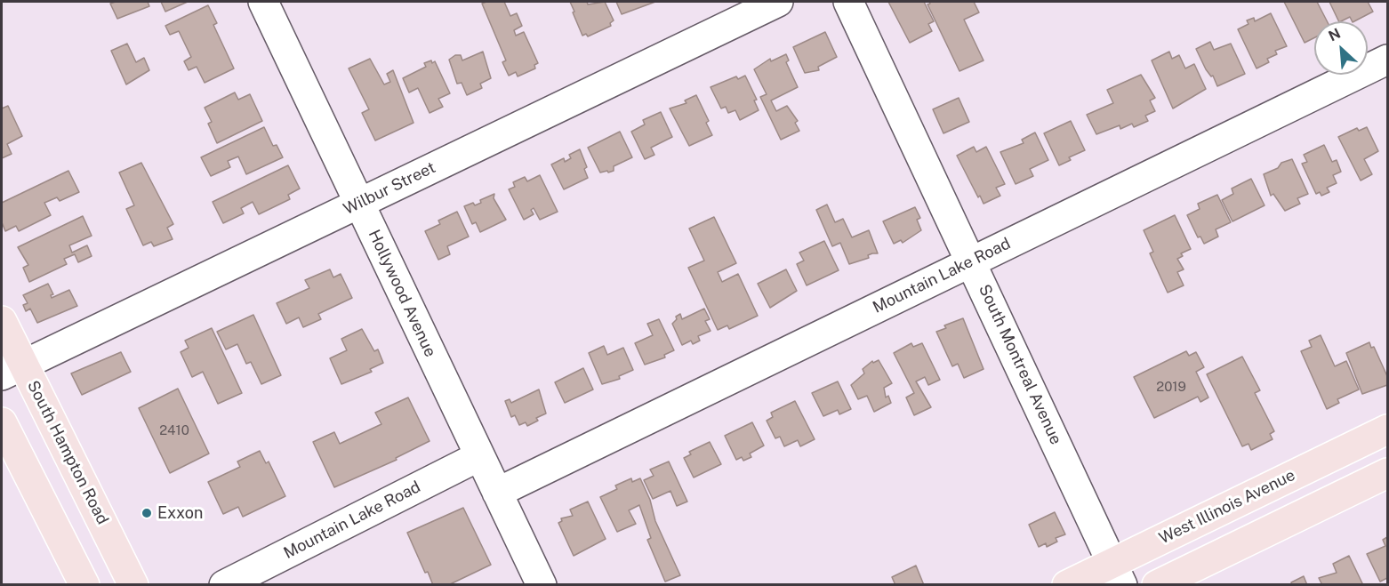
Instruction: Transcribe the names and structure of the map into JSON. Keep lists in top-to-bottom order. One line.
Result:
{"streets":{"main road":["South Hampton Road","West Illinois Avenue"],"street":["Wilbur Street","Mountain Lake Road","Hollywood Avenue","South Montreal Avenue"]},"crossings":[["Wilbur Street","Hollywood Avenue"],["Wilbur Street","South Hampton Road"],["Mountain Lake Road","Hollywood Avenue"],["Mountain Lake Road","South Montreal Avenue"],["South Montreal Avenue","West Illinois Avenue"]],"places":["Exxon"],"house_numbers":["2019","2410"],"north":"top left"}
